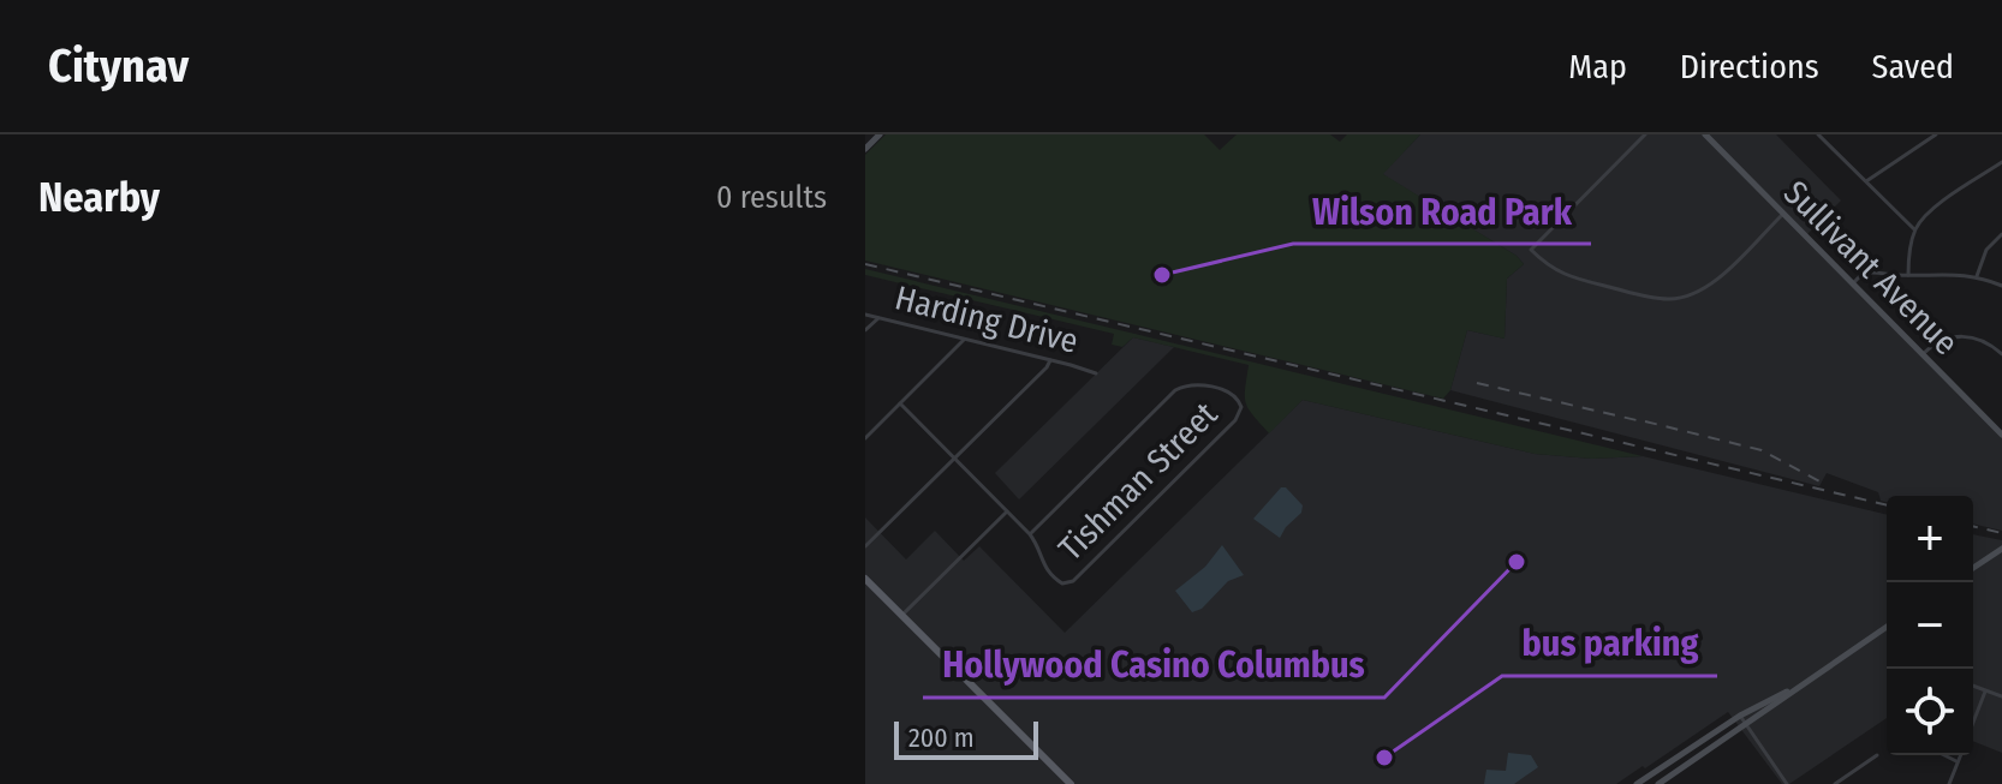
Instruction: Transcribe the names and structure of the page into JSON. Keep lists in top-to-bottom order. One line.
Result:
{"streets":{"main road":["Sullivant Avenue"],"street":["Harding Drive","Tishman Street"]},"places":["Wilson Road Park","Hollywood Casino Columbus","bus parking"],"scale_bar":"200 m","page":{"header":"Citynav","nav":["Map","Directions","Saved"],"heading":["Nearby","0 results"],"map_buttons":["+","−"],"scale":"200 m"}}
